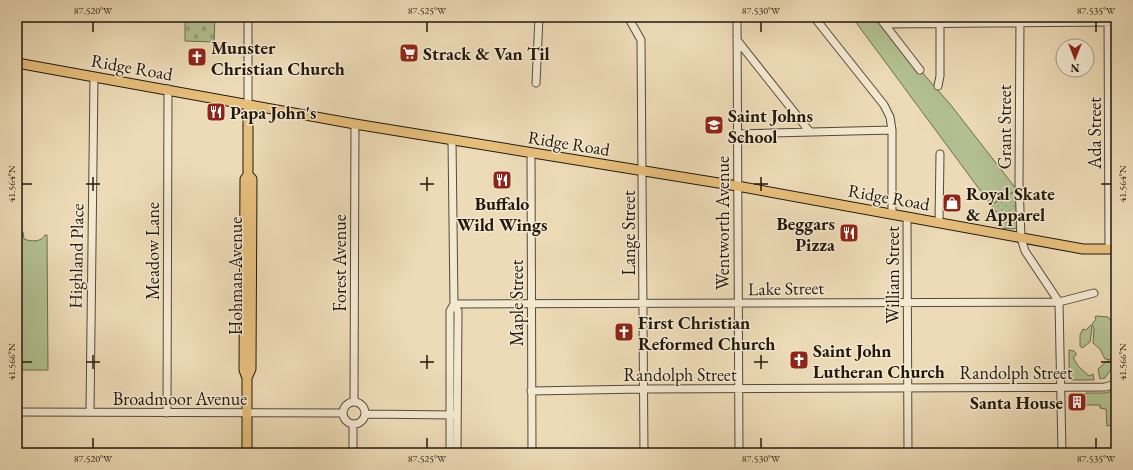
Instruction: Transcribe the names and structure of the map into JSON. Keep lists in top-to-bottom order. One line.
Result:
{"streets":{"main road":["Ridge Road","Hohman Avenue"],"street":["Grant Street","Ada Street","Wentworth Avenue","Lange Street","Meadow Lane","Highland Place","Forest Avenue","William Street","Lake Street","Maple Street","Randolph Street","Broadmoor Avenue"]},"crossings":[["Ridge Road","Grant Street"],["Ridge Road","Ada Street"],["Ridge Road","Wentworth Avenue"],["Ridge Road","Lange Street"],["Ridge Road","Meadow Lane"],["Ridge Road","Highland Place"],["Ridge Road","Forest Avenue"],["Ridge Road","William Street"],["Ridge Road","Hohman Avenue"],["Ridge Road","Maple Street"],["Wentworth Avenue","Lake Street"],["Wentworth Avenue","Randolph Street"],["Lange Street","Lake Street"],["Lange Street","Randolph Street"],["Meadow Lane","Broadmoor Avenue"],["Highland Place","Broadmoor Avenue"],["Forest Avenue","Broadmoor Avenue"],["William Street","Lake Street"],["William Street","Randolph Street"],["Hohman Avenue","Broadmoor Avenue"],["Lake Street","Maple Street"],["Maple Street","Randolph Street"]],"places":{"supermarket":["Strack & Van Til"],"church":["Munster Christian Church","First Christian Reformed Church","Saint John Lutheran Church"],"restaurant":["Papa John's","Buffalo Wild Wings","Beggars Pizza"],"school or university":["Saint Johns School"],"shop":["Royal Skate & Apparel"],"building":["Santa House"]},"north":"bottom","coordinates":["87.520°W","87.525°W","87.530°W","87.535°W","41.564°N","41.566°N"]}
